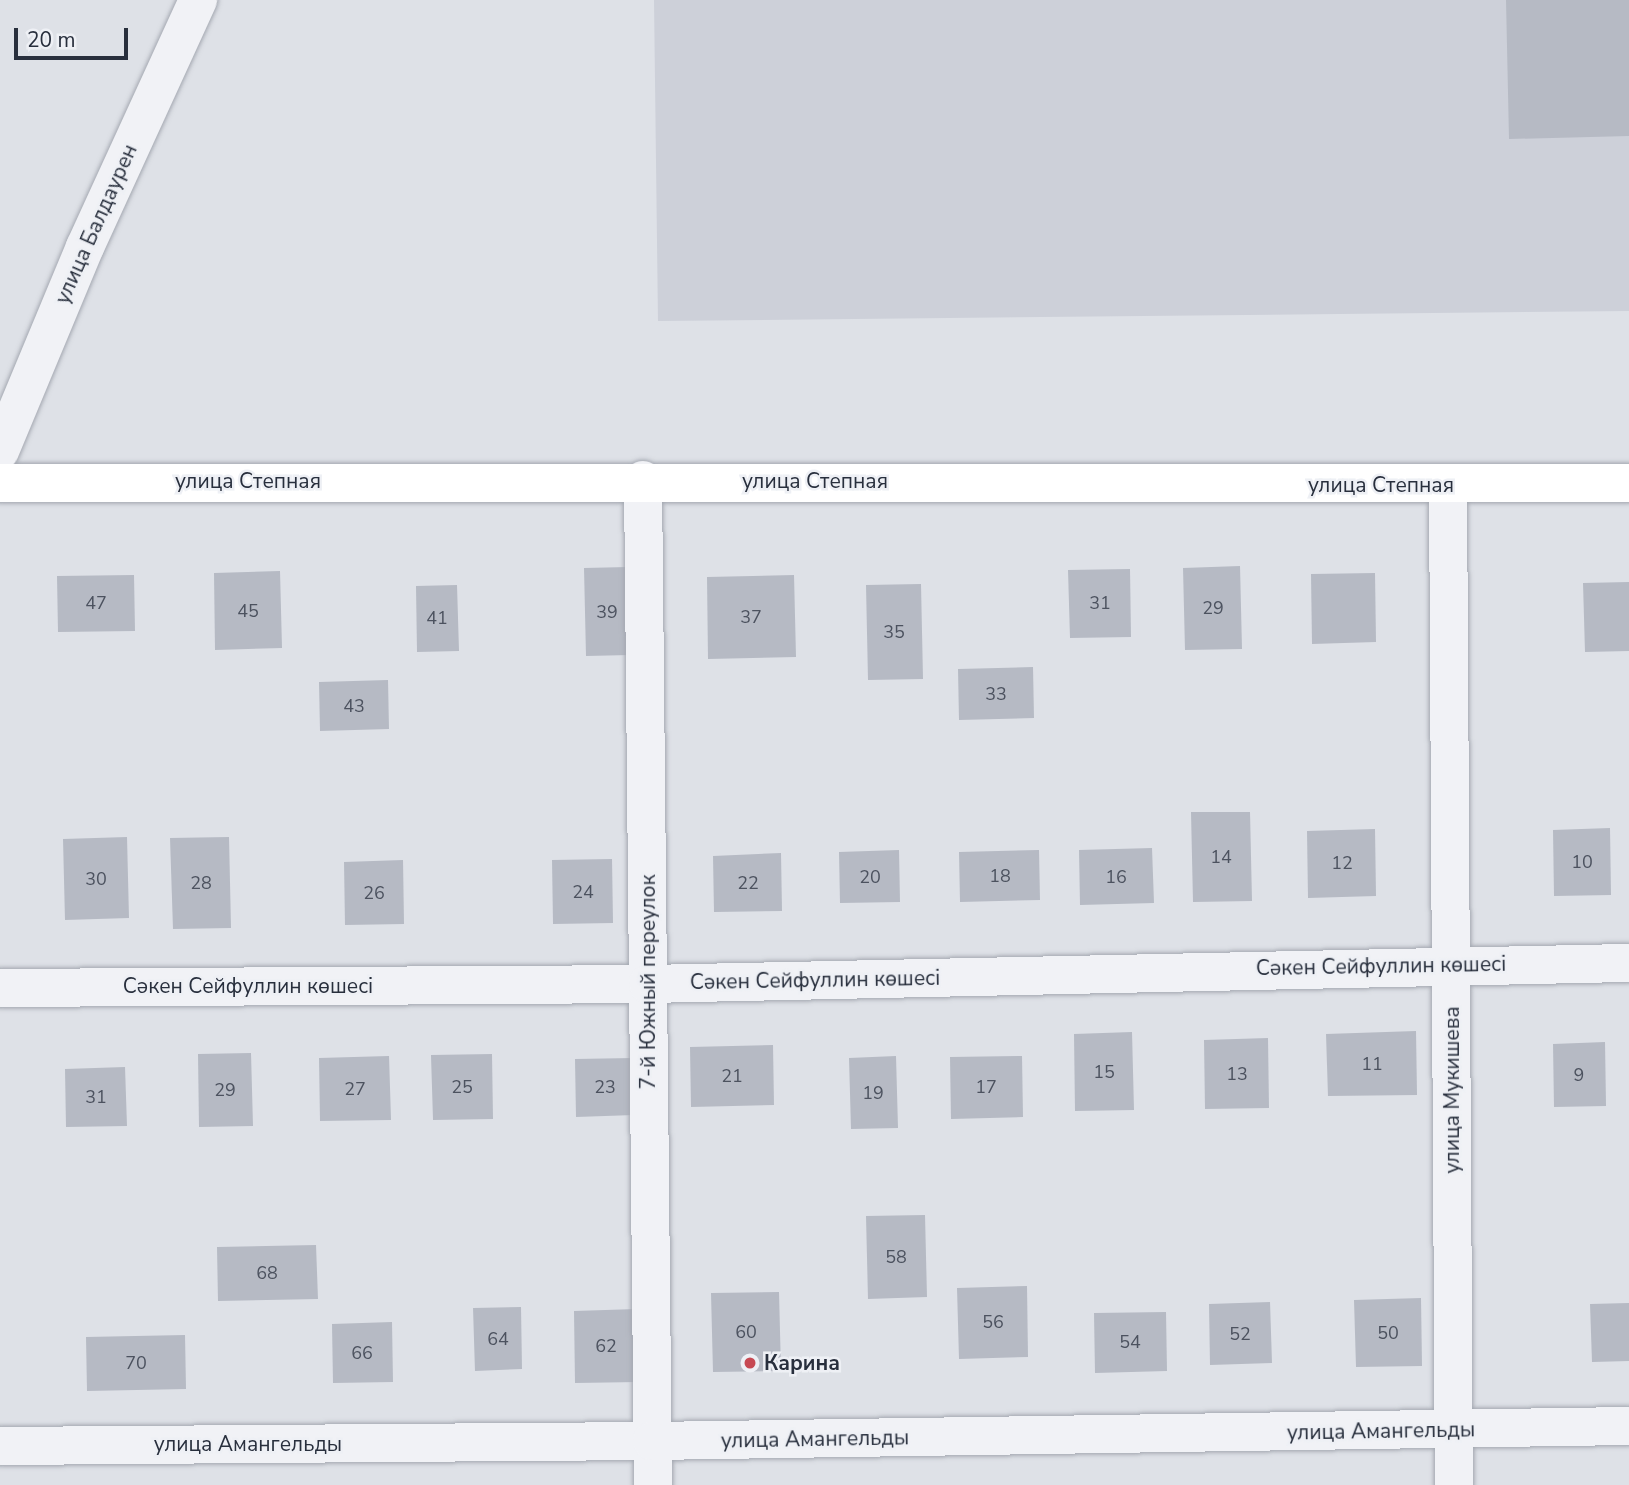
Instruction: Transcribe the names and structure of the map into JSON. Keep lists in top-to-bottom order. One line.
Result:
{"streets":{"street":["улица Балдаурен","улица Степная","Сәкен Сейфуллин көшесі","7-й Южный переулок","улица Мукишева","улица Амангельды"]},"crossings":[["улица Степная","7-й Южный переулок"],["улица Степная","улица Мукишева"],["Сәкен Сейфуллин көшесі","7-й Южный переулок"],["Сәкен Сейфуллин көшесі","улица Мукишева"],["7-й Южный переулок","улица Амангельды"],["улица Мукишева","улица Амангельды"]],"places":["Карина"],"house_numbers":["47","31","29","45","39","37","41","35","33","43","14","10","12","18","20","16","30","28","22","24","26","11","15","13","9","21","25","23","17","27","29","19","31","58","68","56","60","50","52","64","54","62","66","70"],"scale_bar":"20 m"}
